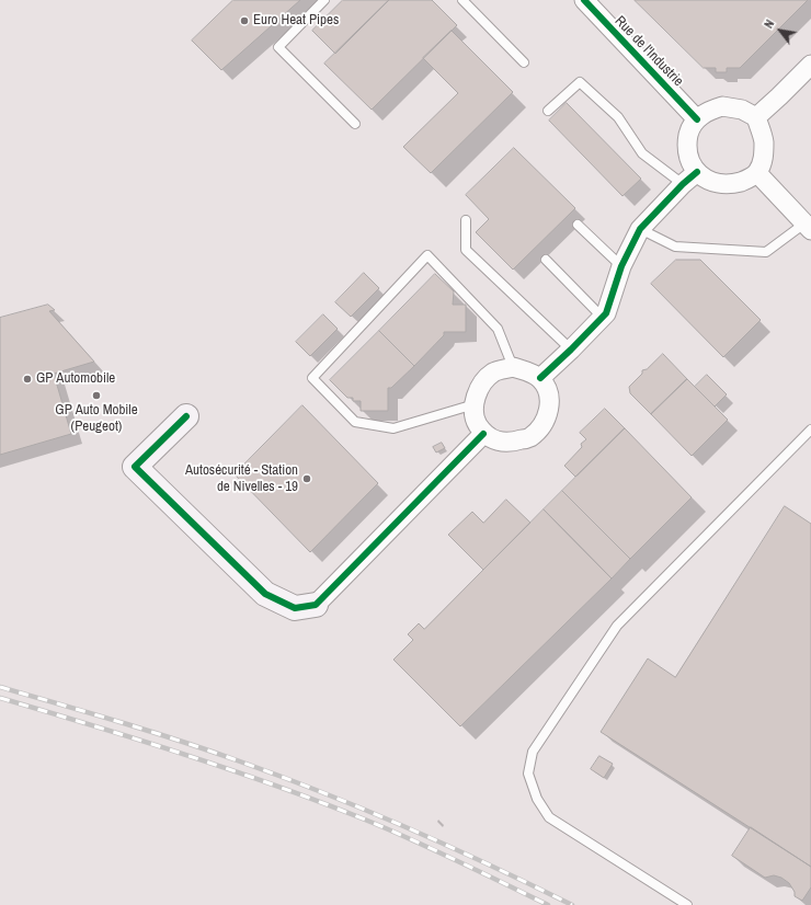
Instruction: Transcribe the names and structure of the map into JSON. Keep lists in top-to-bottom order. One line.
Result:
{"streets":{"street":["Rue de l'Industrie"]},"places":["Euro Heat Pipes","GP Automobile","GP Auto Mobile (Peugeot)","Autosécurité - Station de Nivelles - 19"],"north":"top left"}
